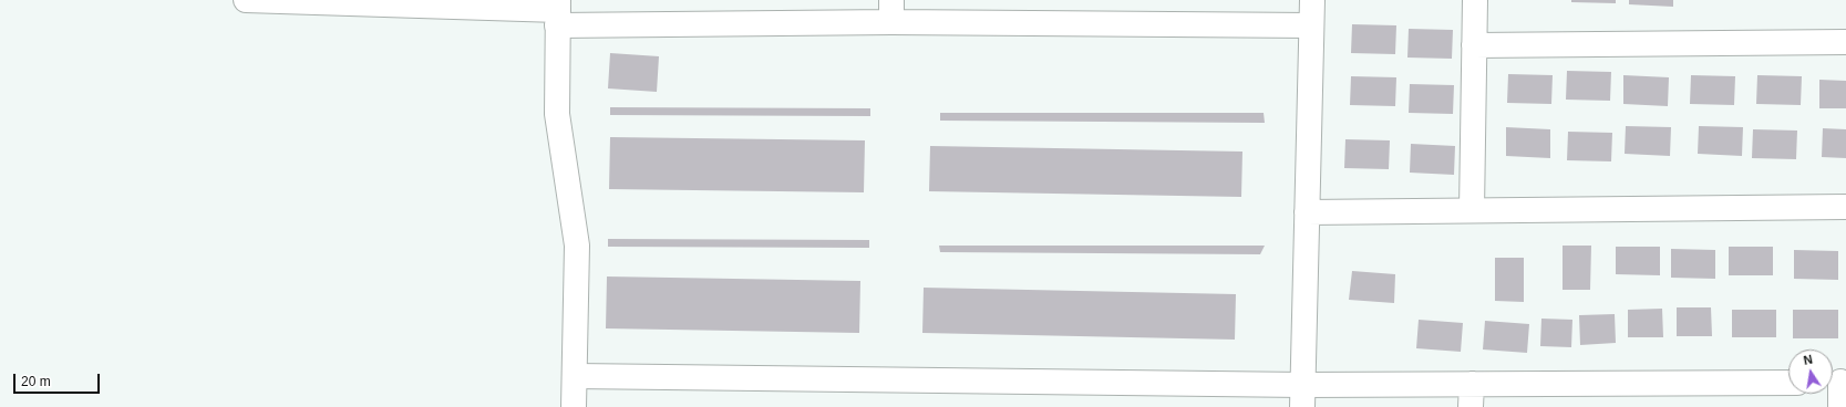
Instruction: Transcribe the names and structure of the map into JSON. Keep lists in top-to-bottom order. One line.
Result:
{"scale_bar":"20 m","north":"top"}
